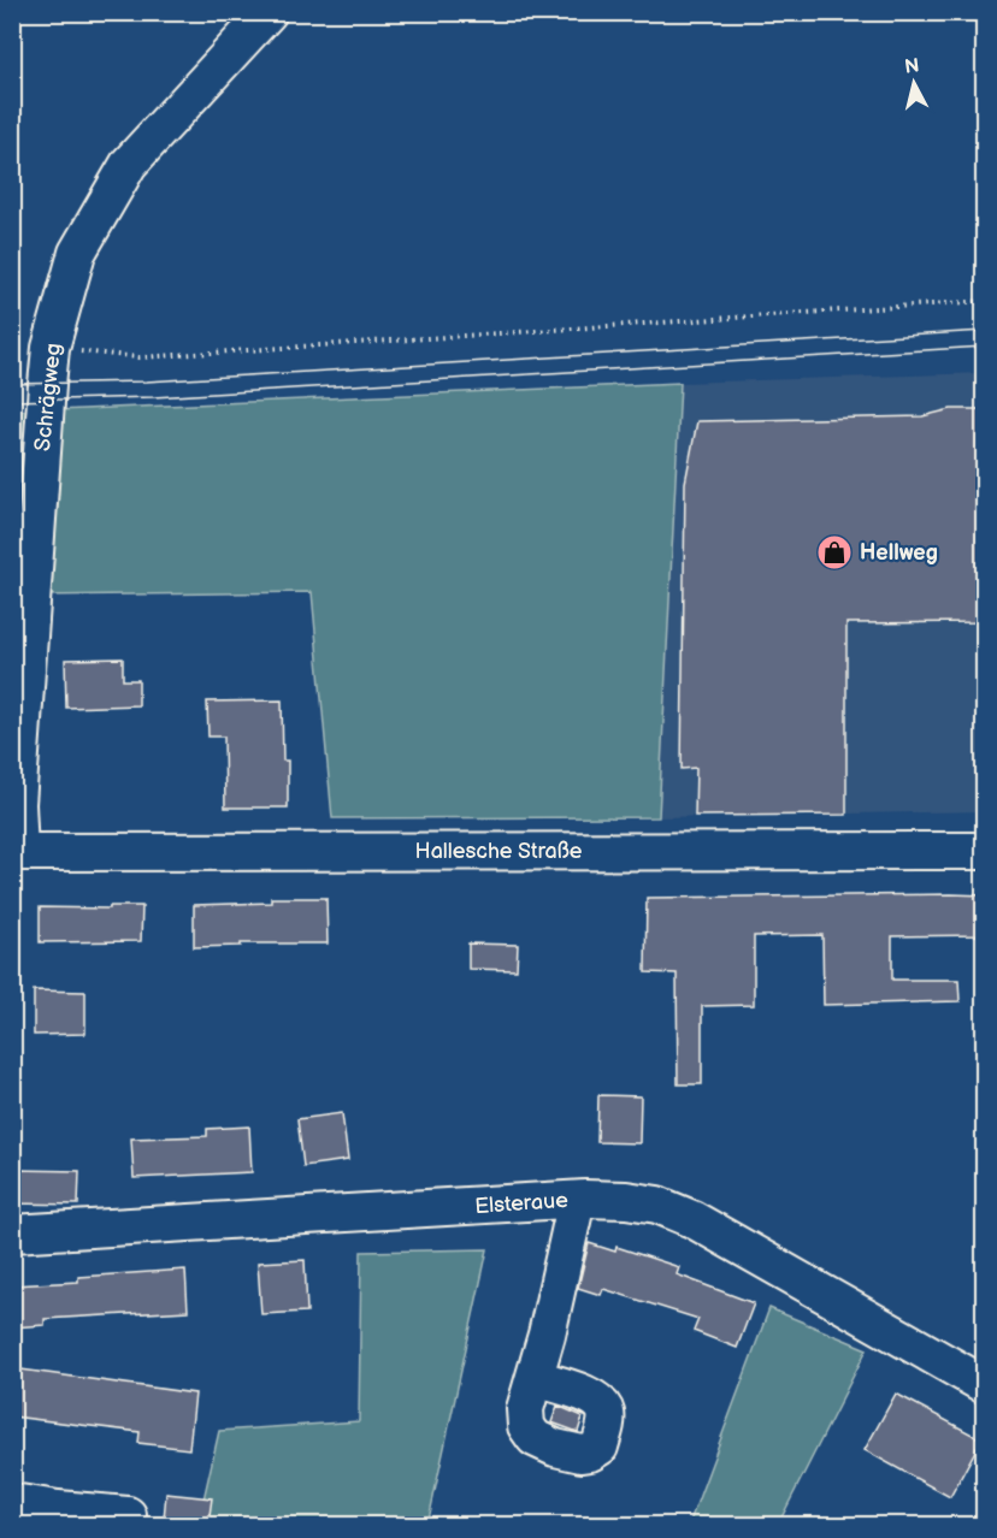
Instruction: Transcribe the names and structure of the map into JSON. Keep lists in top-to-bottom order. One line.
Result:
{"streets":{"street":["Schrägweg","Hallesche Straße","Elsteraue"]},"crossings":[["Schrägweg","Hallesche Straße"]],"places":{"shop":["Hellweg"]},"north":"top"}
